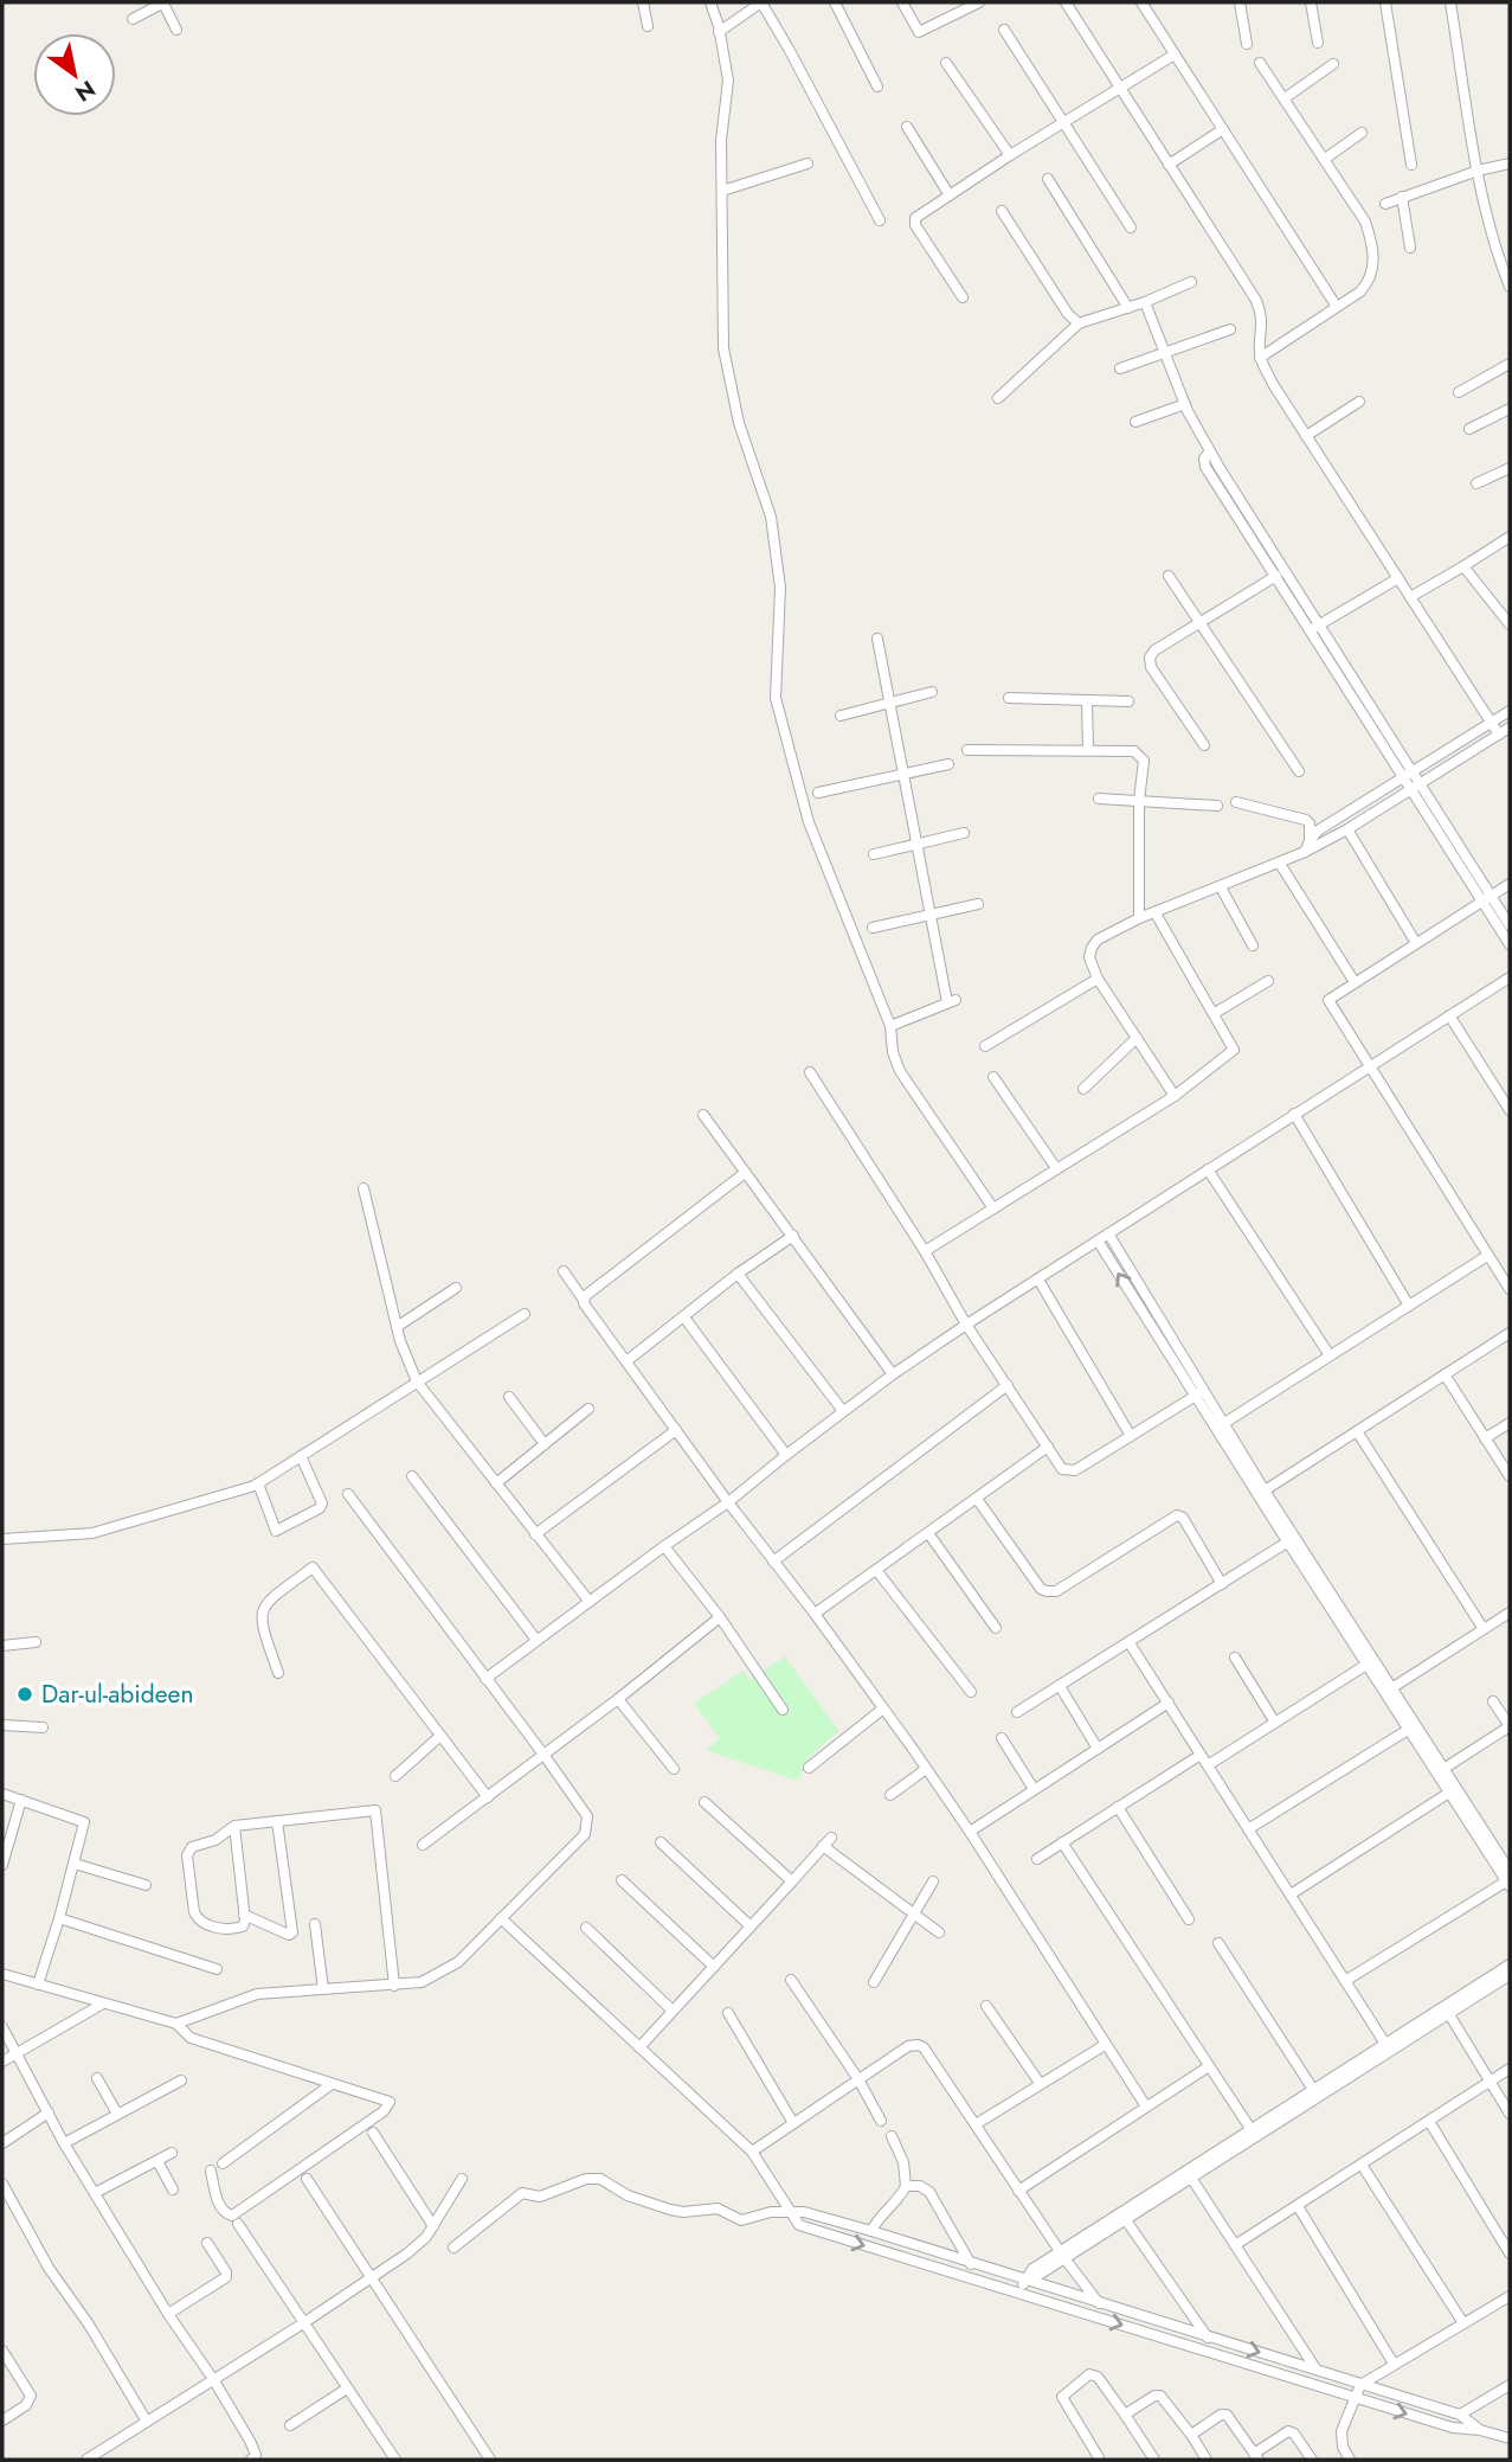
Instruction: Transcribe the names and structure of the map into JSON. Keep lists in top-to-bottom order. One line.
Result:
{"places":["Dar-ul-abideen"],"north":"bottom right"}
